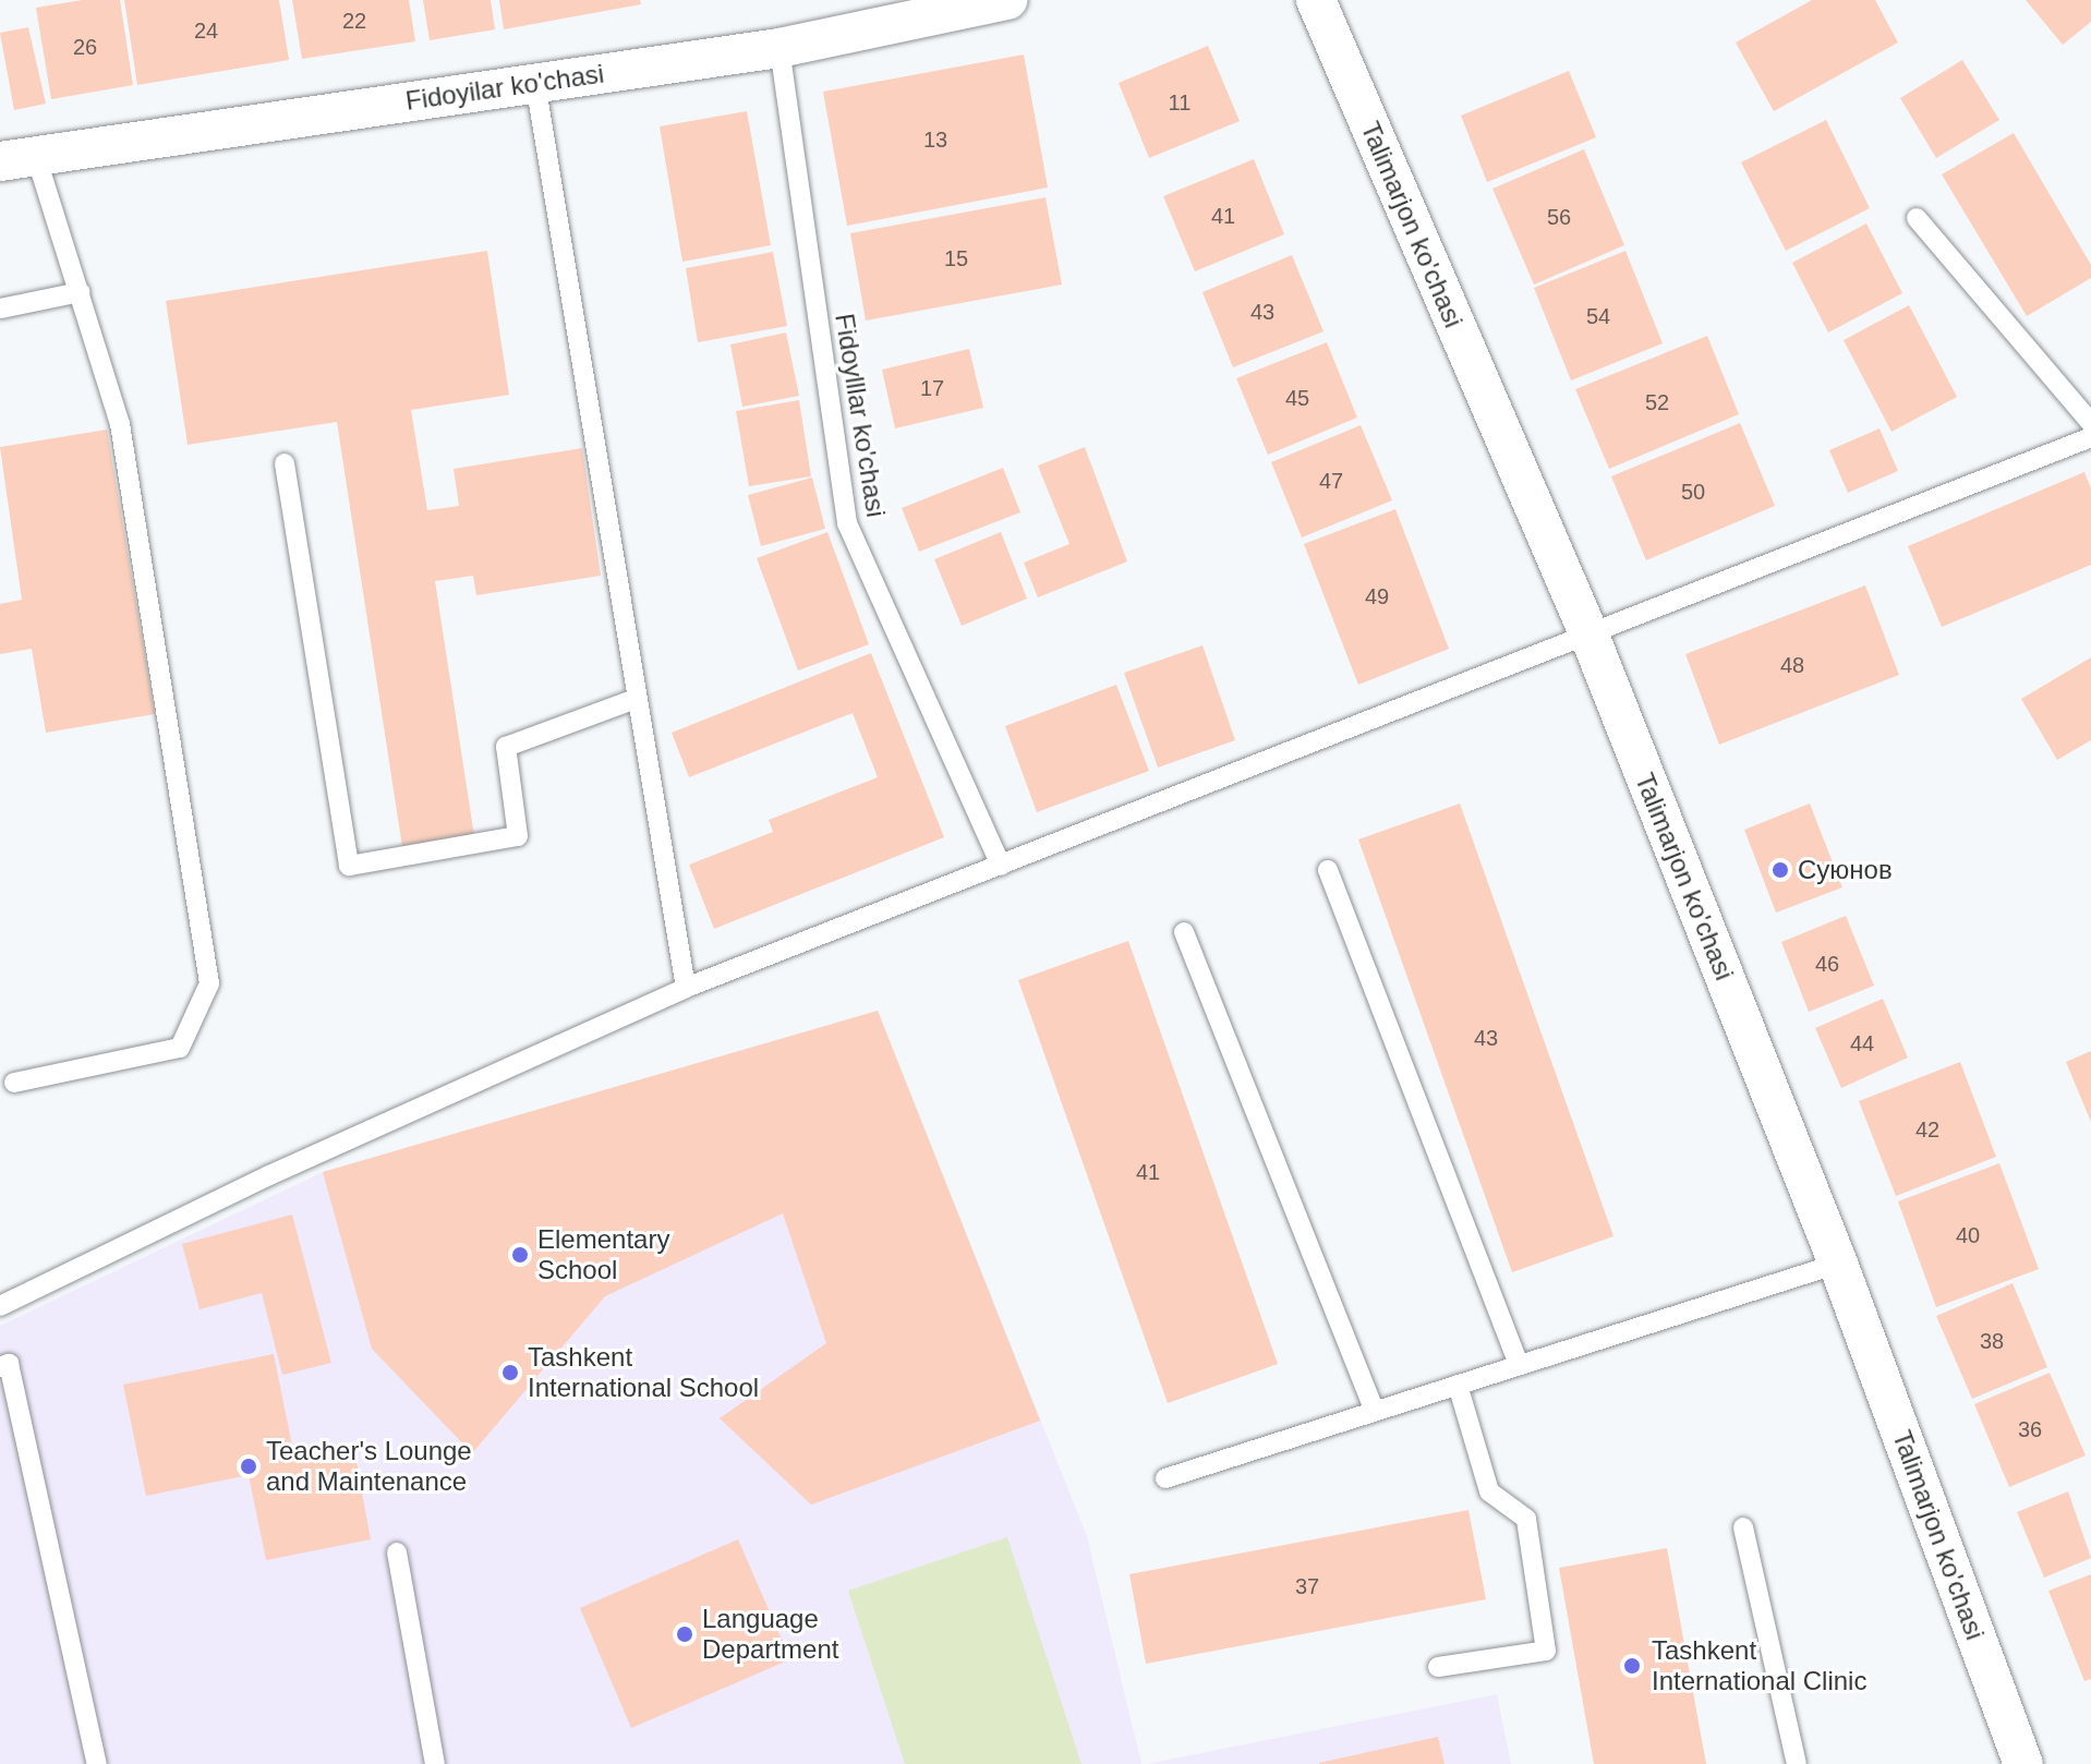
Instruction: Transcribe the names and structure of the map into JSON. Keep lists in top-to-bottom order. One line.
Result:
{"streets":{"street":["Fidoyilar ko'chasi","Talimarjon ko'chasi"],"lane":["Fidoylllar ko'chasi"]},"crossings":[["Fidoyilar ko'chasi","Fidoylllar ko'chasi"]],"places":["Суюнов","Elementary School","Tashkent International School","Teacher's Lounge and Maintenance","Language Department","Tashkent International Clinic"],"house_numbers":["22","24","26","11","13","41","56","15","43","54","17","45","52","47","50","49","48","46","43","44","42","41","40","38","36","37"]}
